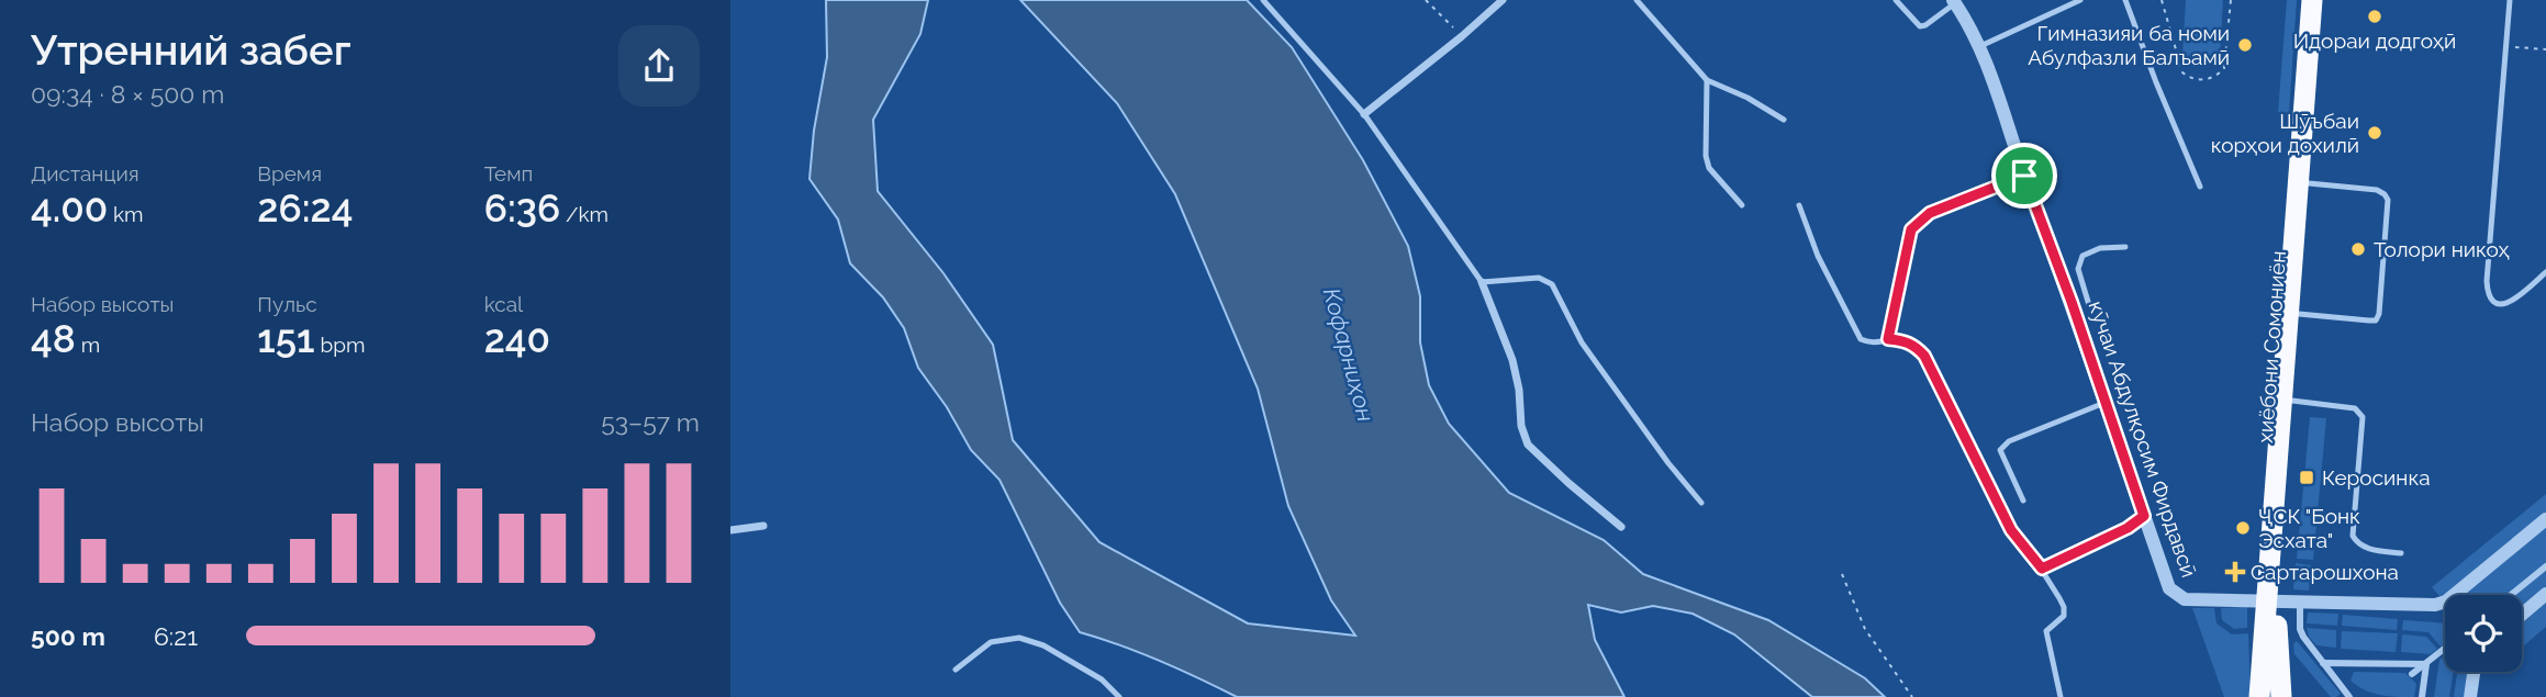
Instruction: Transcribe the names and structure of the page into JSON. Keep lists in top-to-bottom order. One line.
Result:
{"streets":{"highway":["хиёбони Сомониён"],"street":["кӯчаи Абдулқосим Фирдавсӣ"]},"crossings":[["хиёбони Сомониён","кӯчаи Абдулқосим Фирдавсӣ"]],"water":["Кофарниҳон"],"places":{"other":["Идораи додгоҳӣ","Гимназияи ба номи Абулфазли Балъамӣ","Шӯъбаи корҳои дохилӣ","Толори никоҳ","ҶСК \"Бонк Эсхата\""],"transit":["Керосинка"],"health":["Сартарошхона"]},"page":{"heading":["Утренний забег","09:34 · 8 × 500 m"],"stats":[["Дистанция","4.00 km"],["Время","26:24"],["Темп","6:36 /km"],["Набор высоты","48 m"],["Пульс","151 bpm"],["kcal","240"]],"chart":["Набор высоты","53–57 m"],"list":[{"name":"500 m","note":"6:21"}]}}
